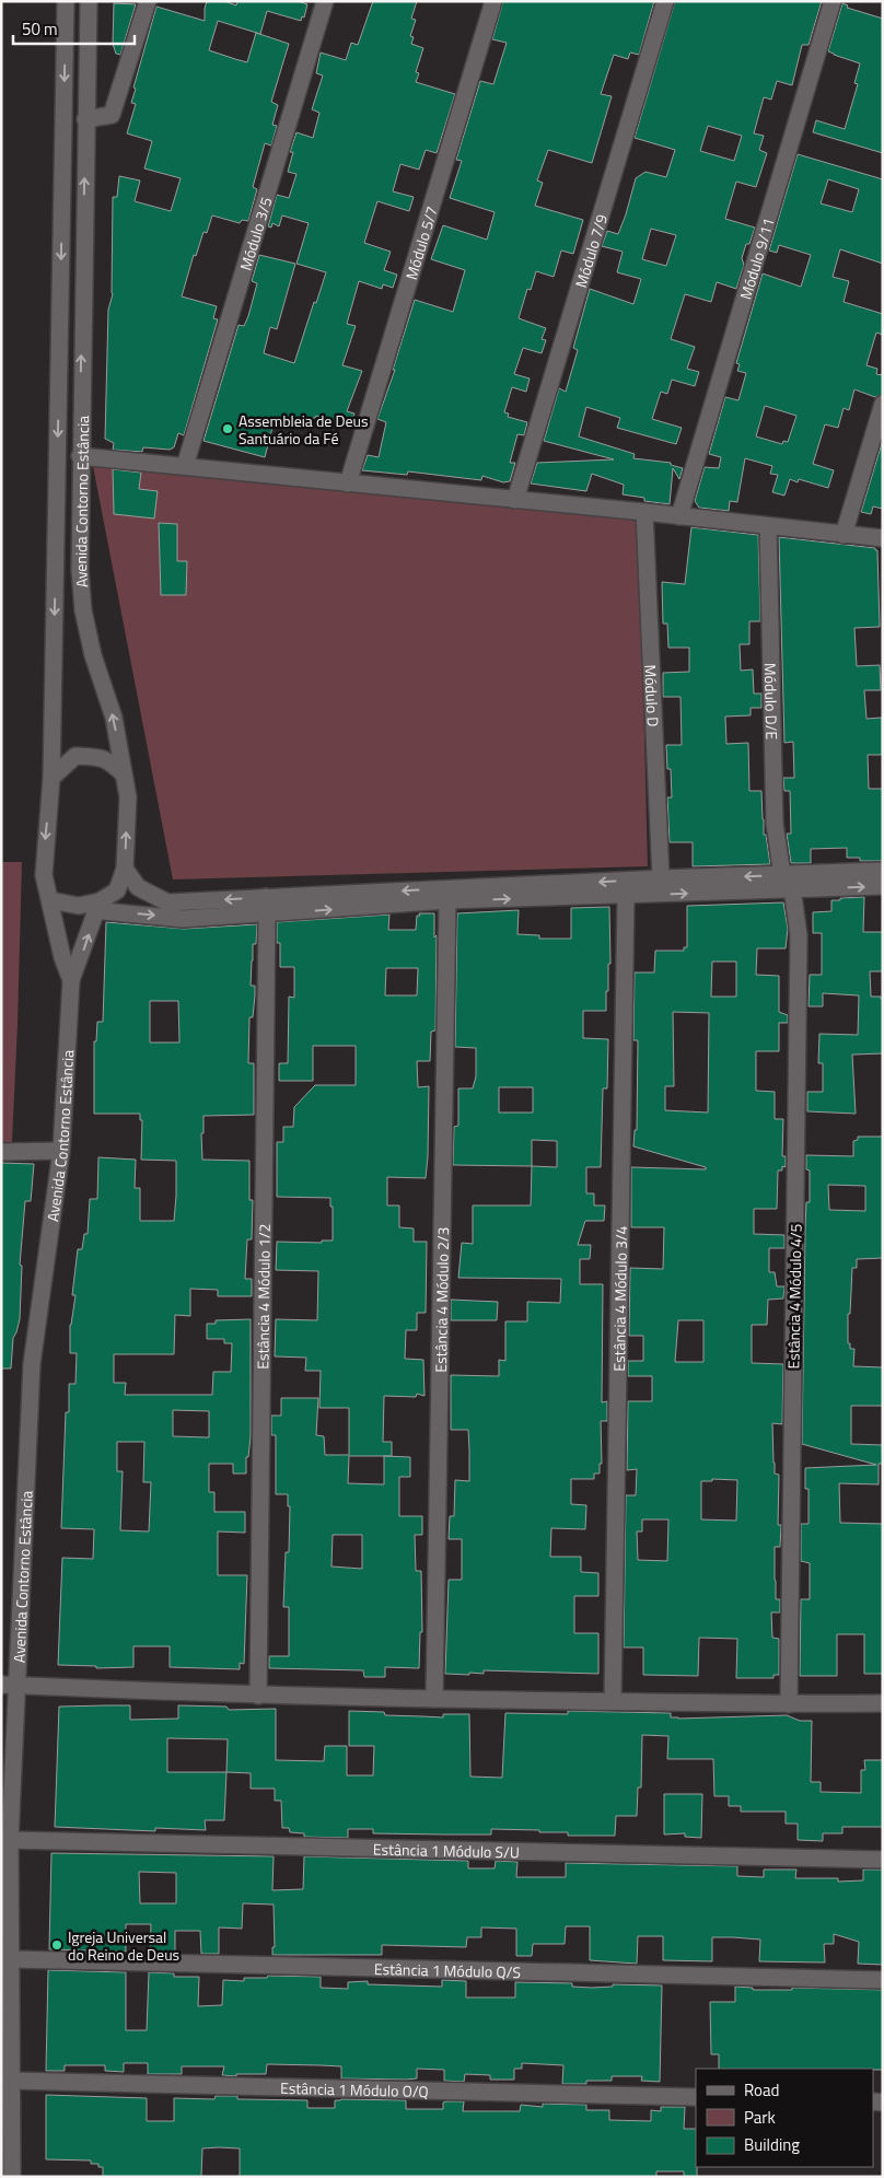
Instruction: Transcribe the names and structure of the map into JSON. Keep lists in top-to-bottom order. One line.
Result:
{"streets":{"street":["Módulo 3/5","Módulo 5/7","Módulo 7/9","Módulo 9/11","Avenida Contorno Estância","Módulo D","Módulo D/E","Estância 4 Módulo 1/2","Estância 4 Módulo 4/5","Estância 4 Módulo 3/4","Estância 4 Módulo 2/3","Estância 1 Módulo S/U","Estância 1 Módulo Q/S","Estância 1 Módulo O/Q"]},"crossings":[["Avenida Contorno Estância","Estância 1 Módulo S/U"],["Avenida Contorno Estância","Estância 1 Módulo Q/S"],["Avenida Contorno Estância","Estância 1 Módulo O/Q"]],"places":["Assembleia de Deus Santuário da Fé","Igreja Universal do Reino de Deus"],"legend":["Road","Park","Building"],"scale_bar":"50 m"}
